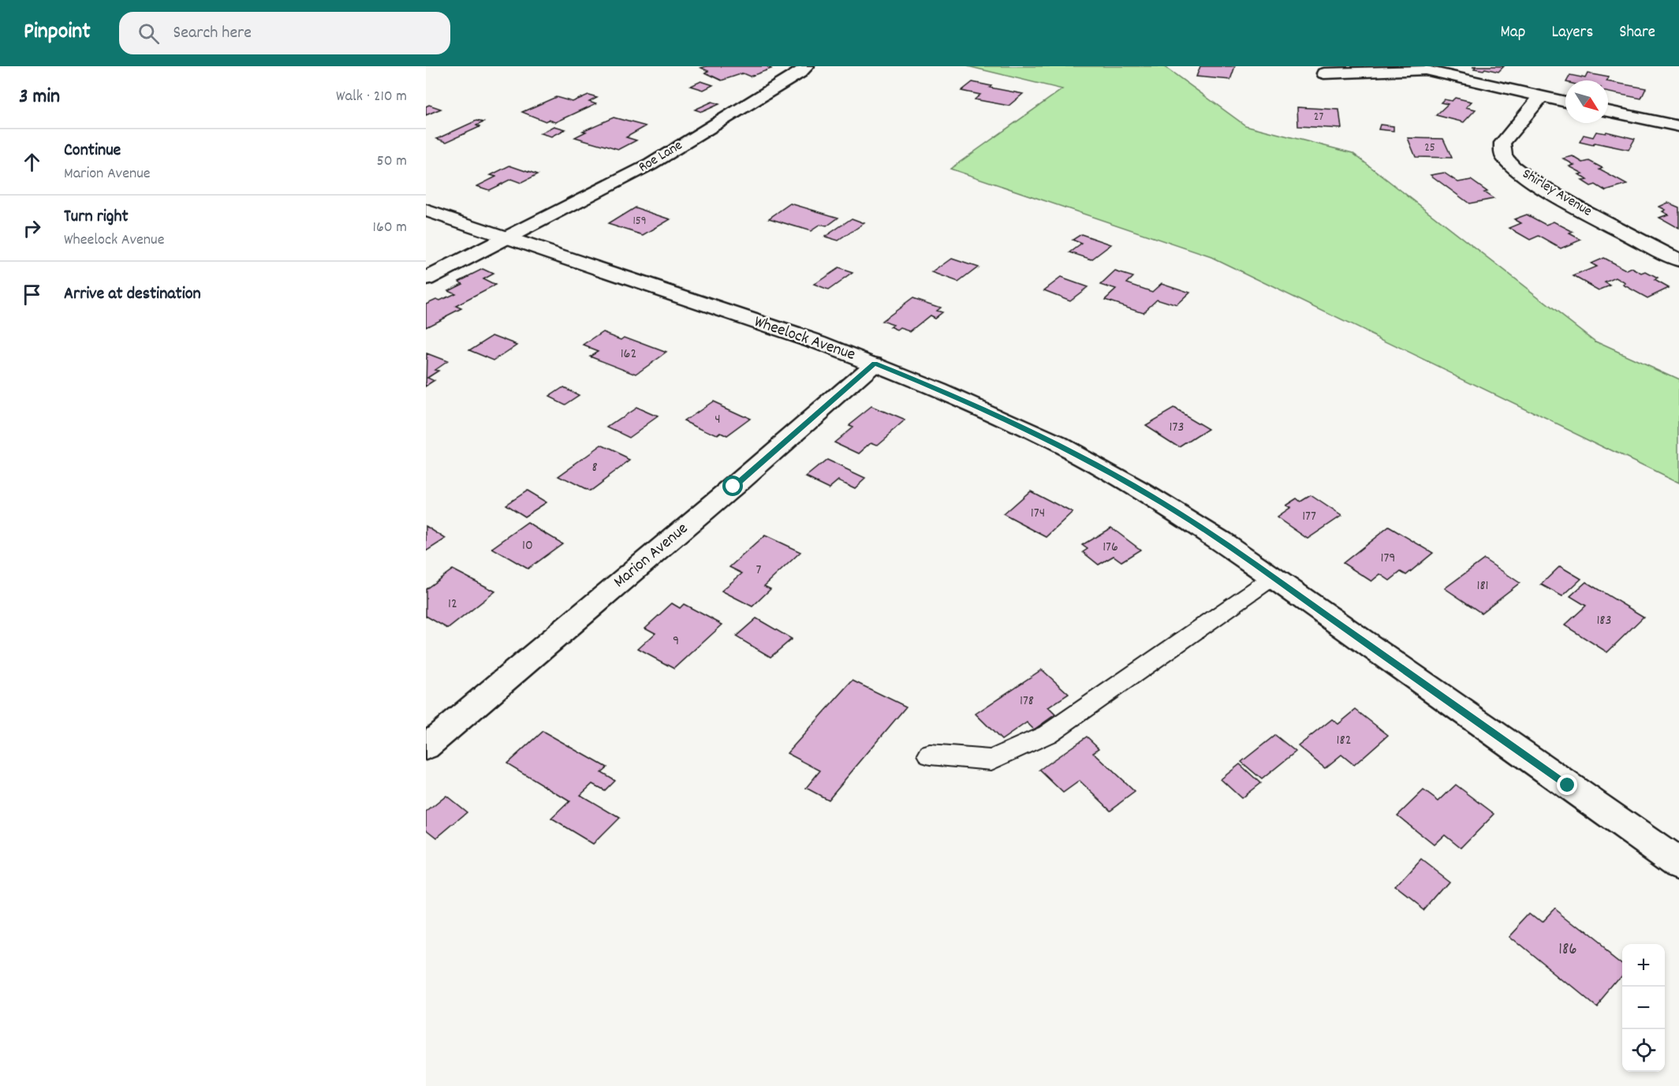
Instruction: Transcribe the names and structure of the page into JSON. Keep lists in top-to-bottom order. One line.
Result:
{"streets":{"street":["Roe Lane","Shirley Avenue","Wheelock Avenue","Marion Avenue"]},"crossings":[["Roe Lane","Wheelock Avenue"],["Wheelock Avenue","Marion Avenue"]],"house_numbers":["27","25","159","162","4","173","8","174","177","10","176","179","7","181","12","183","9","178","182","186"],"north":"bottom right","page":{"header":"Pinpoint","search":"Search here","nav":["Map","Layers","Share"],"heading":["3 min","Walk · 210 m"],"list":[["Continue","Marion Avenue","50 m"],["Turn right","Wheelock Avenue","160 m"],"Arrive at destination"],"map_buttons":["+","−"]}}
